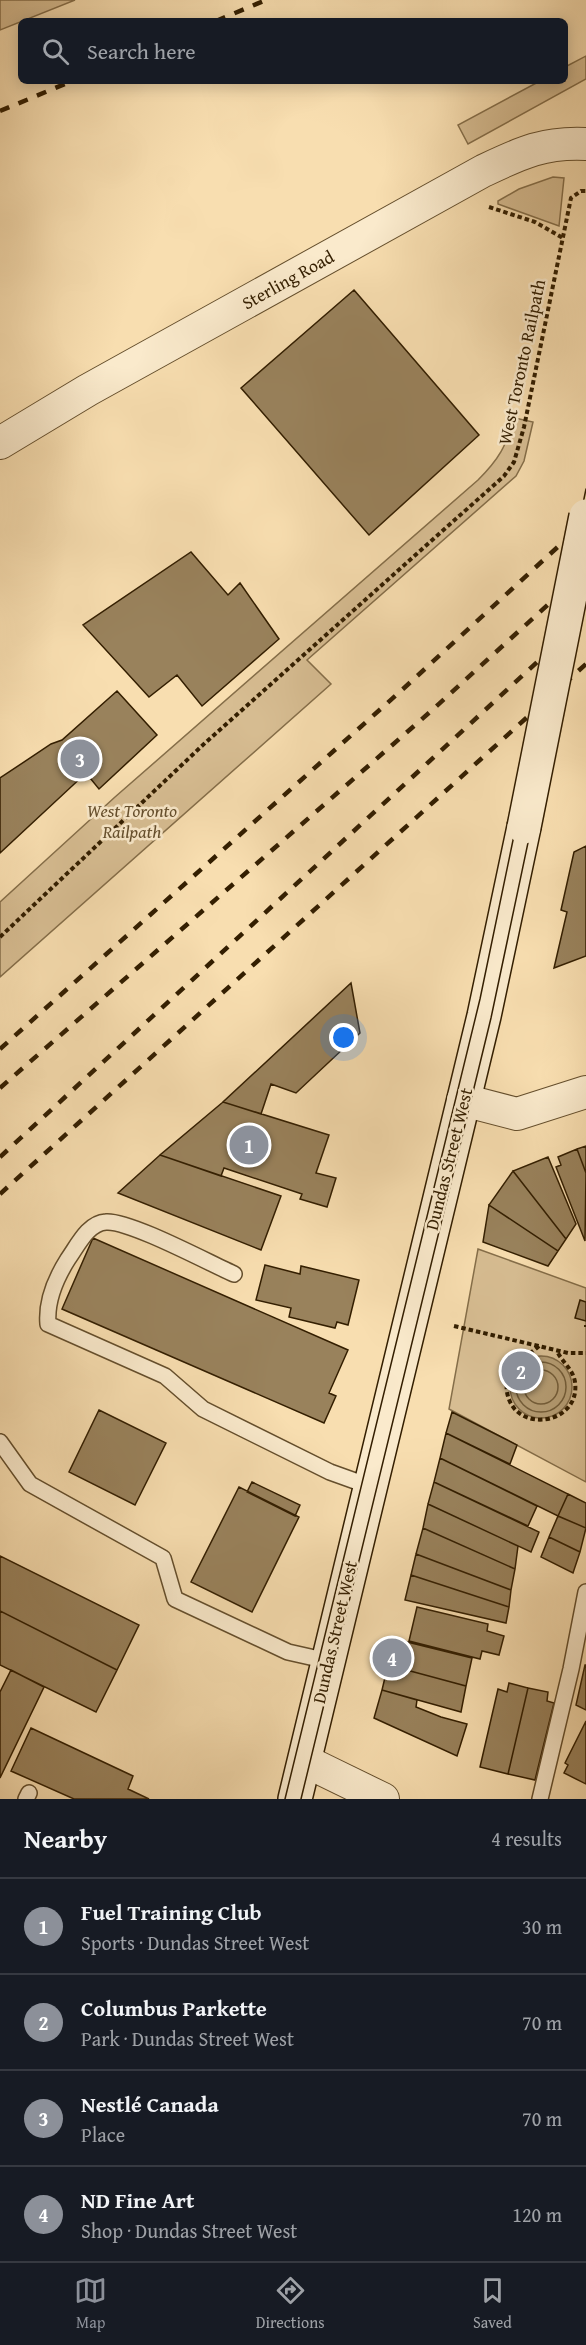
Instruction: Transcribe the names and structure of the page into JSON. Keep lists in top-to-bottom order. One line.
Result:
{"streets":{"main road":["Dundas Street West"],"street":["Sterling Road"],"path":["West Toronto Railpath"]},"parks":["West Toronto Railpath"],"page":{"search":"Search here","pins":["3","1","2","4"],"heading":["Nearby","4 results"],"list":[{"mark":"1","name":"Fuel Training Club","note":"Sports · Dundas Street West","value":"30 m"},{"mark":"2","name":"Columbus Parkette","note":"Park · Dundas Street West","value":"70 m"},{"mark":"3","name":"Nestlé Canada","note":"Place","value":"70 m"},{"mark":"4","name":"ND Fine Art","note":"Shop · Dundas Street West","value":"120 m"}],"nav":["Map","Directions","Saved"]}}
